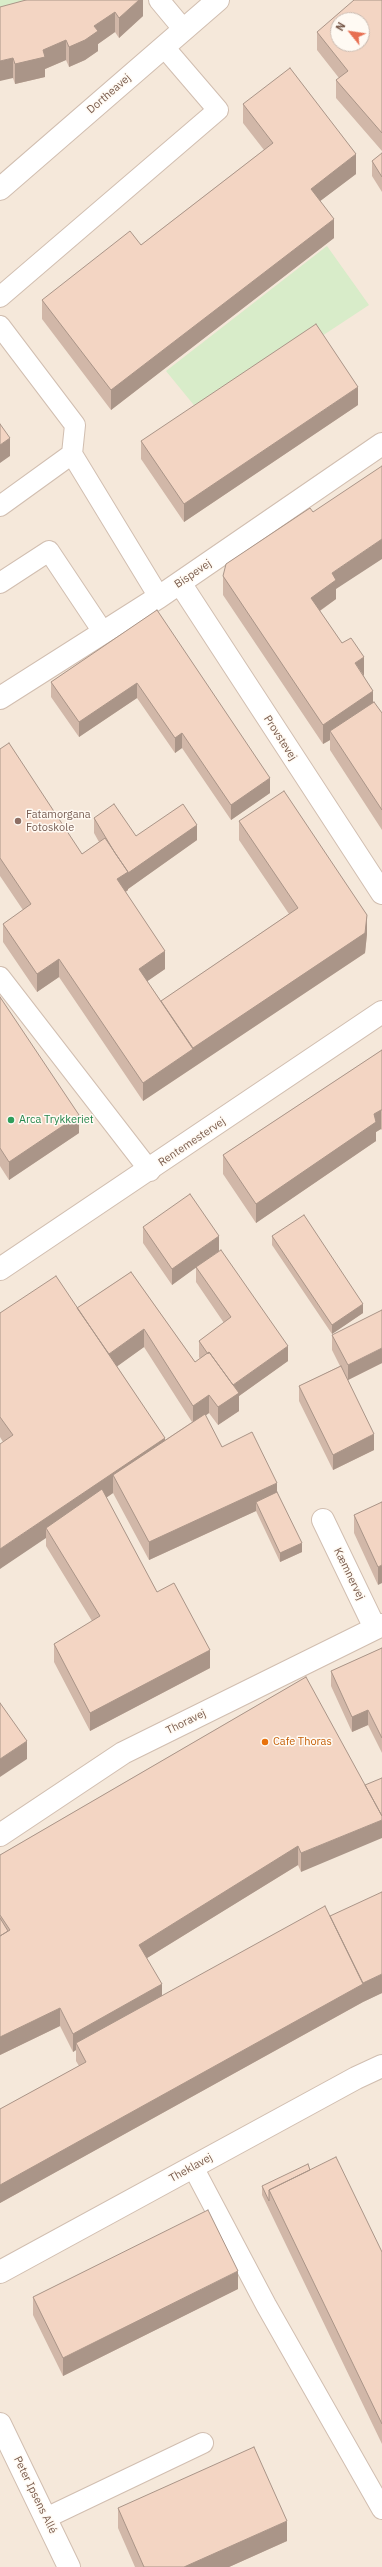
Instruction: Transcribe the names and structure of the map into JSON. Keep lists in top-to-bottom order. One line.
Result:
{"streets":{"street":["Dortheavej","Bispevej","Provstevej","Rentemestervej","Kæmnervej","Thoravej","Theklavej","Peter Ipsens Allé"]},"crossings":[["Bispevej","Provstevej"],["Kæmnervej","Thoravej"]],"places":["Fatamorgana Fotoskole","Arca Trykkeriet","Cafe Thoras"],"north":"top left"}
